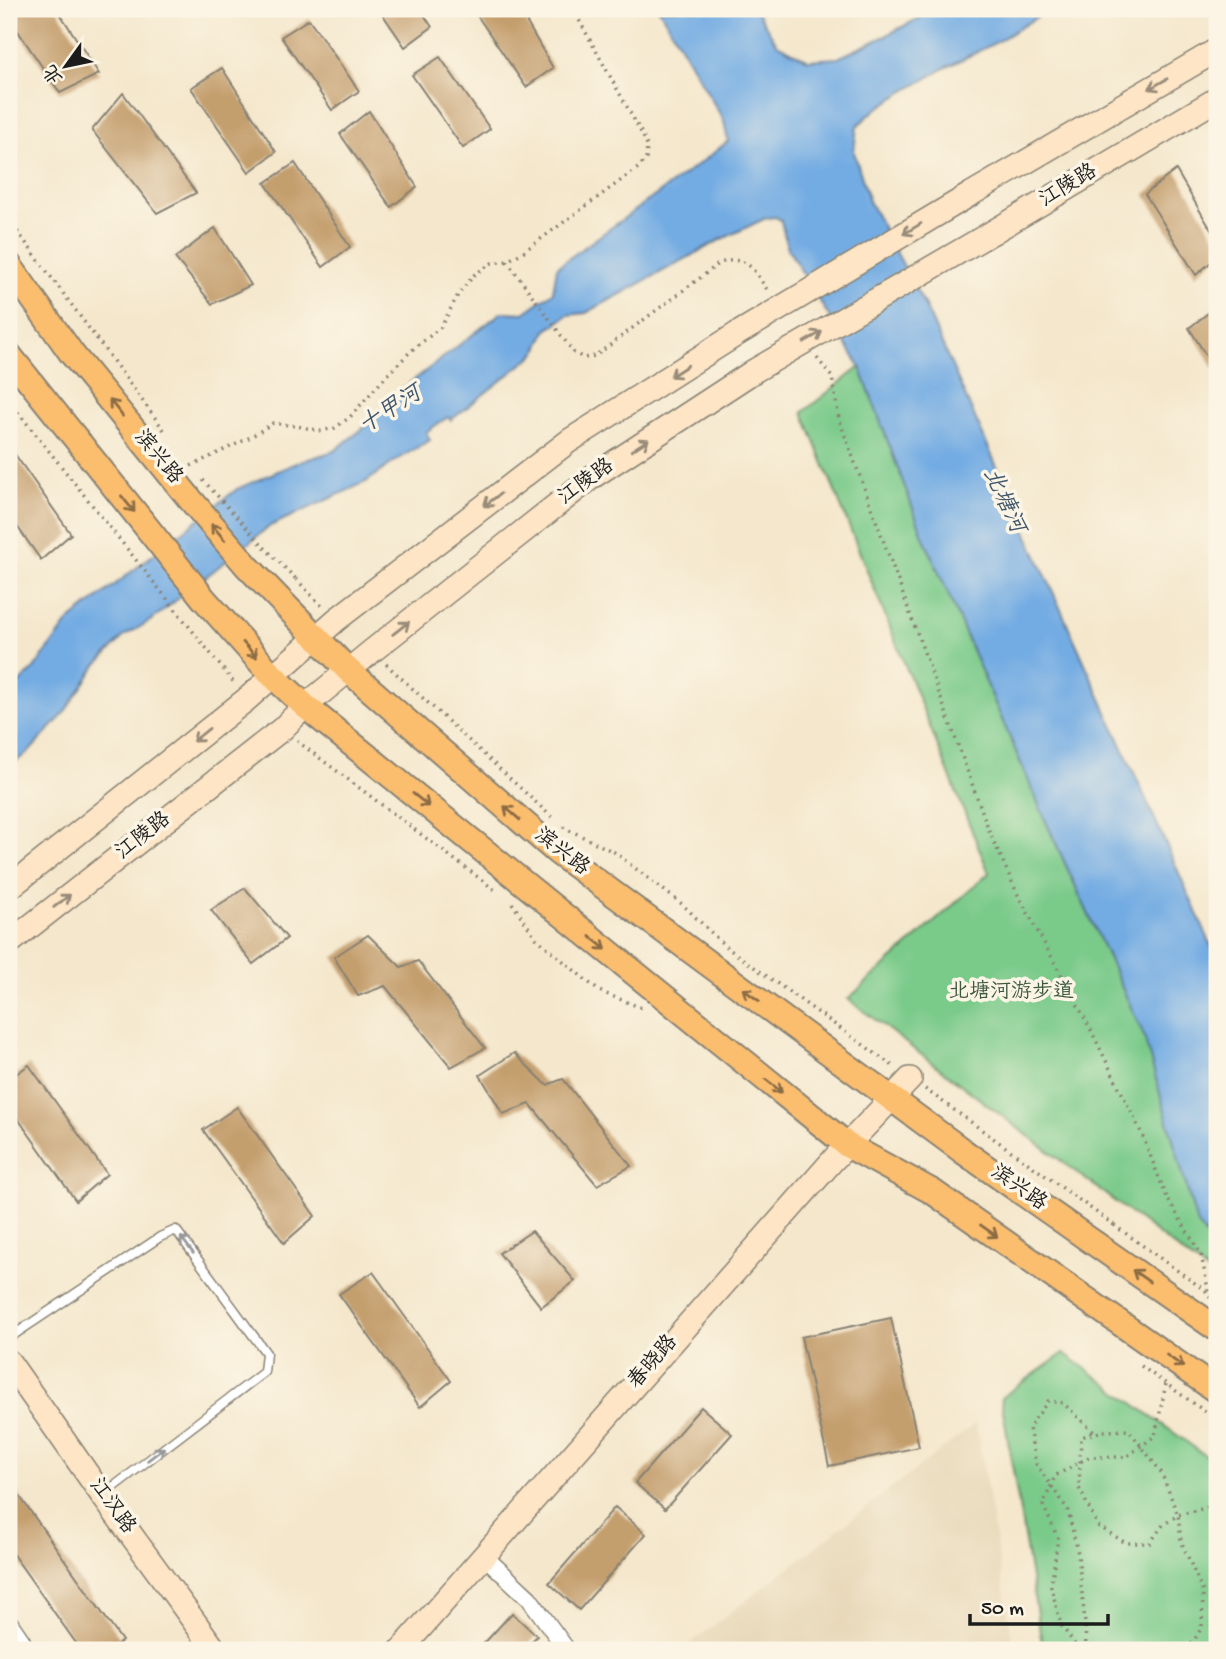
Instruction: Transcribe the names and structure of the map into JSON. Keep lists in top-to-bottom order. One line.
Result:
{"streets":{"main road":["江陵路","滨兴路","春晓路","江汉路"]},"crossings":[["江陵路","滨兴路"],["滨兴路","春晓路"]],"water":["十甲河","北塘河"],"parks":["北塘河游步道"],"scale_bar":"50 m","north":"bottom left"}
